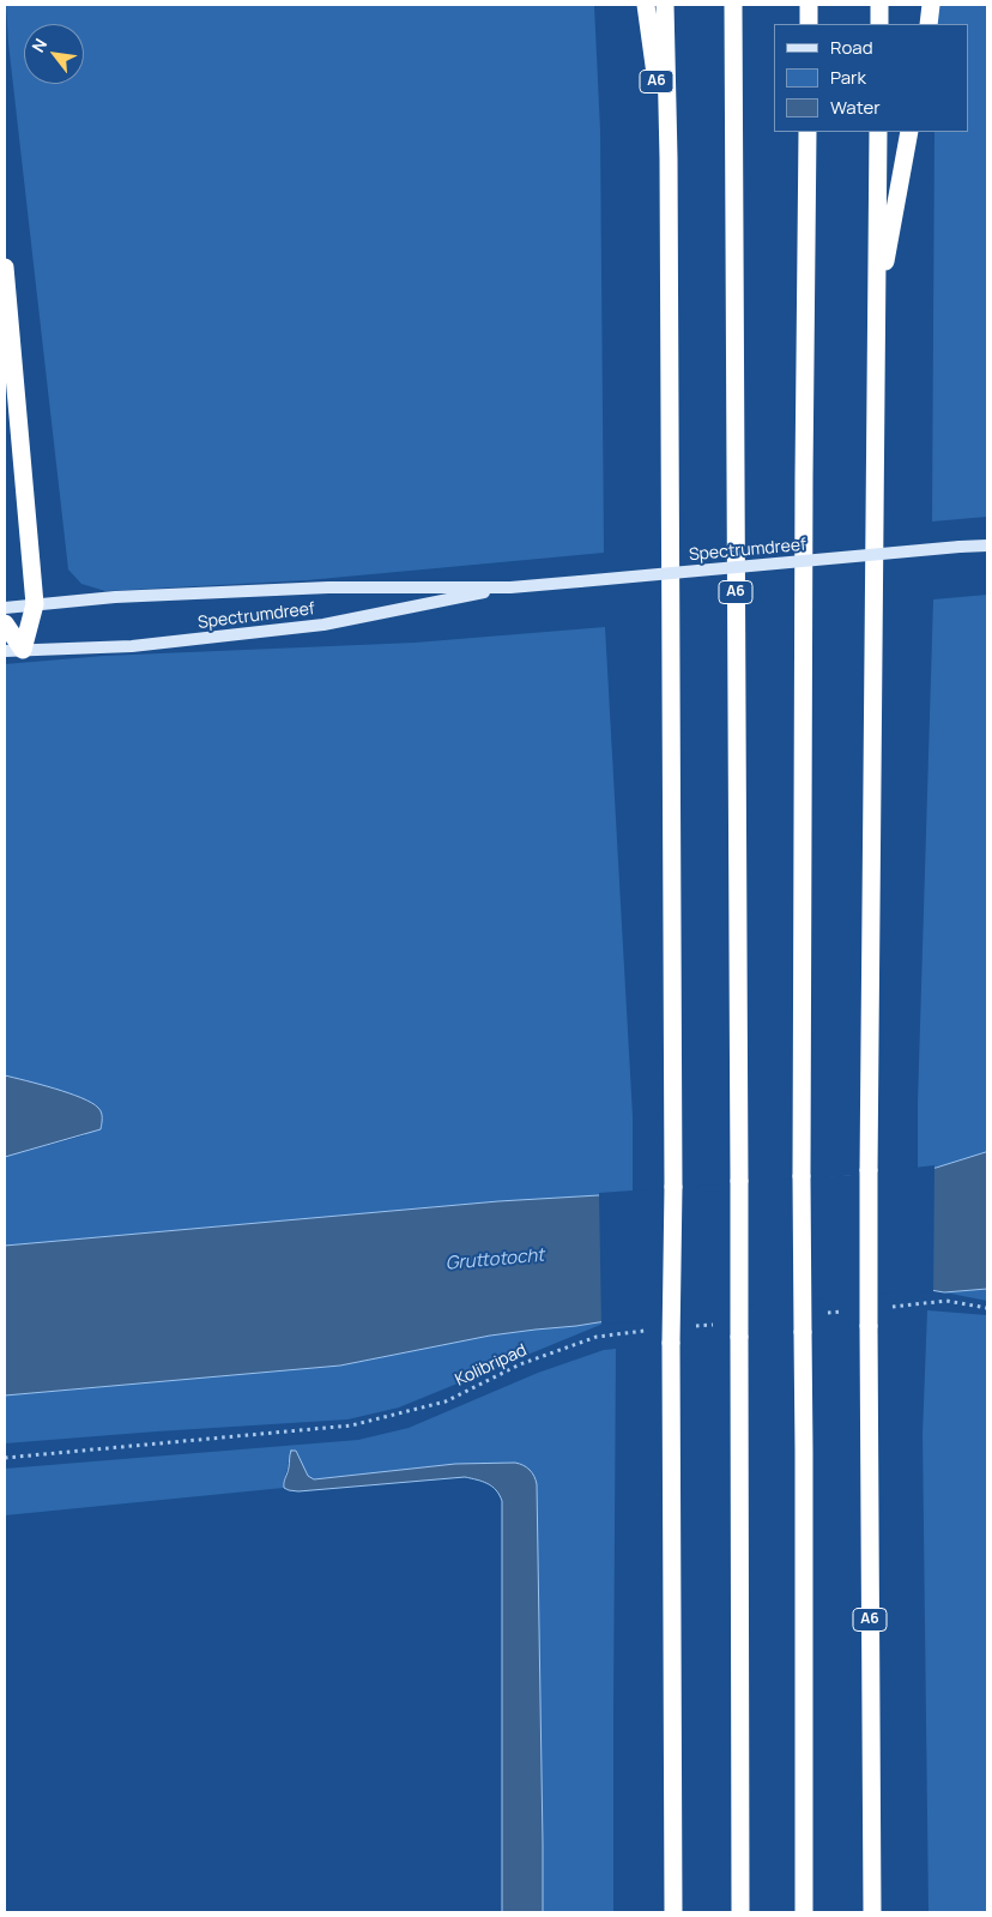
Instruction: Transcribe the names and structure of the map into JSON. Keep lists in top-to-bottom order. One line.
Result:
{"streets":{"highway":["A6"],"main road":["Spectrumdreef"],"path":["Kolibripad"]},"water":["Gruttotocht"],"legend":["Road","Park","Water"],"north":"top left"}
